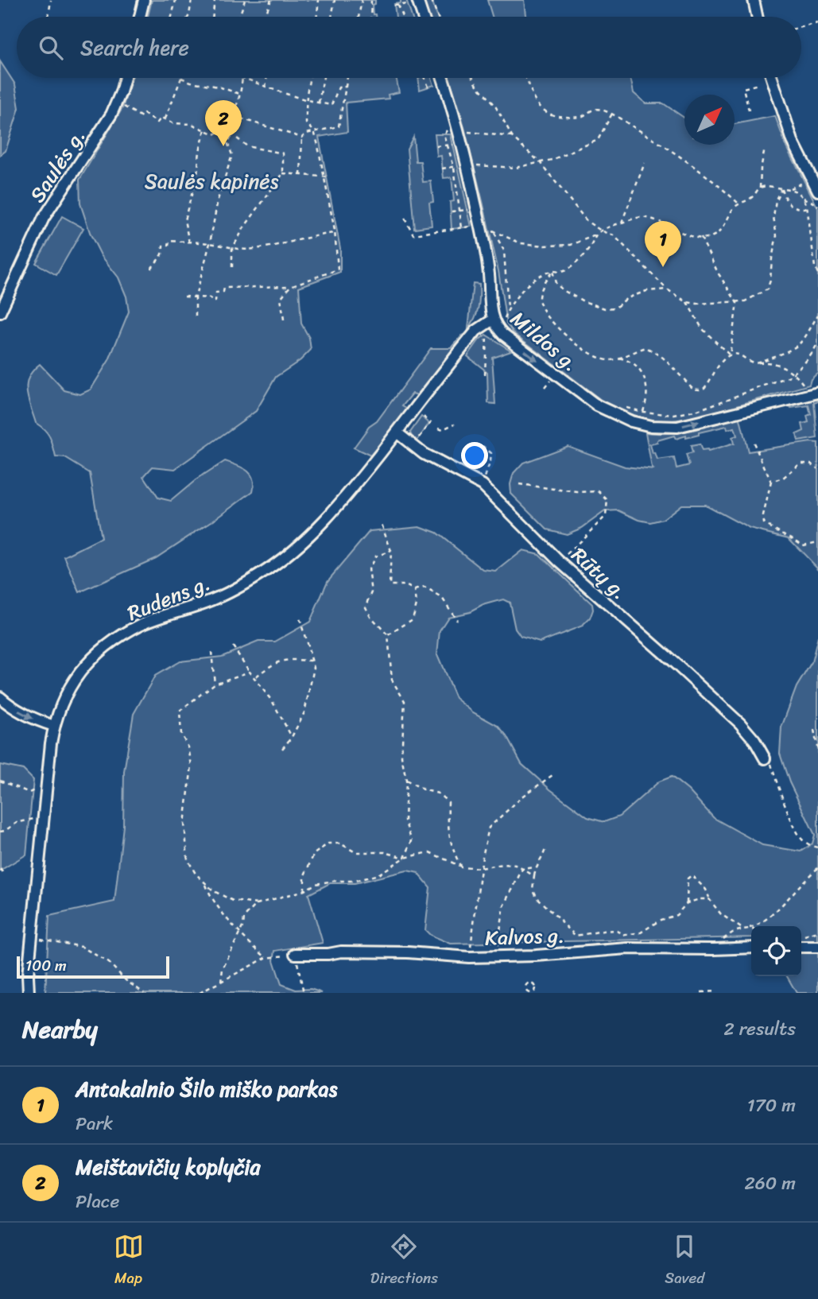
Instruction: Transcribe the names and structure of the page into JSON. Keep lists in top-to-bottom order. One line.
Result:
{"streets":{"street":["Saulės g.","Mildos g.","Rūtų g.","Rudens g.","Kalvos g."]},"crossings":[["Mildos g.","Rudens g."],["Rūtų g.","Rudens g."]],"one_way":["Mildos g."],"parks":["Saulės kapinės"],"scale_bar":"100 m","north":"top right","page":{"search":"Search here","pins":["2","1"],"scale":"100 m","heading":["Nearby","2 results"],"list":[{"mark":"1","name":"Antakalnio Šilo miško parkas","note":"Park","value":"170 m"},{"mark":"2","name":"Meištavičių koplyčia","note":"Place","value":"260 m"}],"nav":["Map","Directions","Saved"]}}
